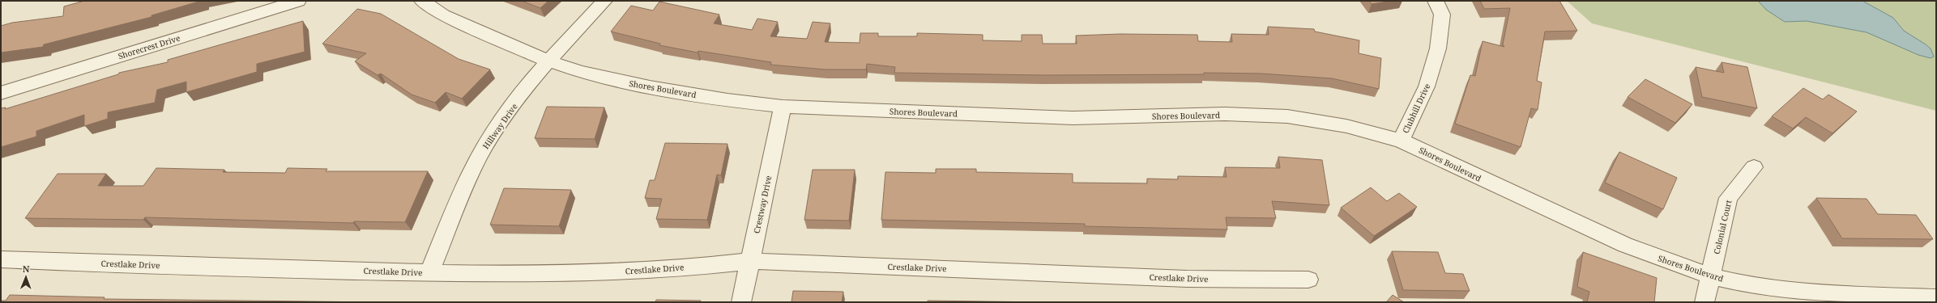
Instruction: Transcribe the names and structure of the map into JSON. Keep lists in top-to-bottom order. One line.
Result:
{"streets":{"street":["Shorecrest Drive","Shores Boulevard","Clubhill Drive","Hillway Drive","Crestway Drive","Colonial Court","Crestlake Drive"]},"crossings":[["Shores Boulevard","Clubhill Drive"],["Shores Boulevard","Hillway Drive"],["Shores Boulevard","Crestway Drive"],["Shores Boulevard","Colonial Court"],["Hillway Drive","Crestlake Drive"],["Crestway Drive","Crestlake Drive"]],"north":"top"}
